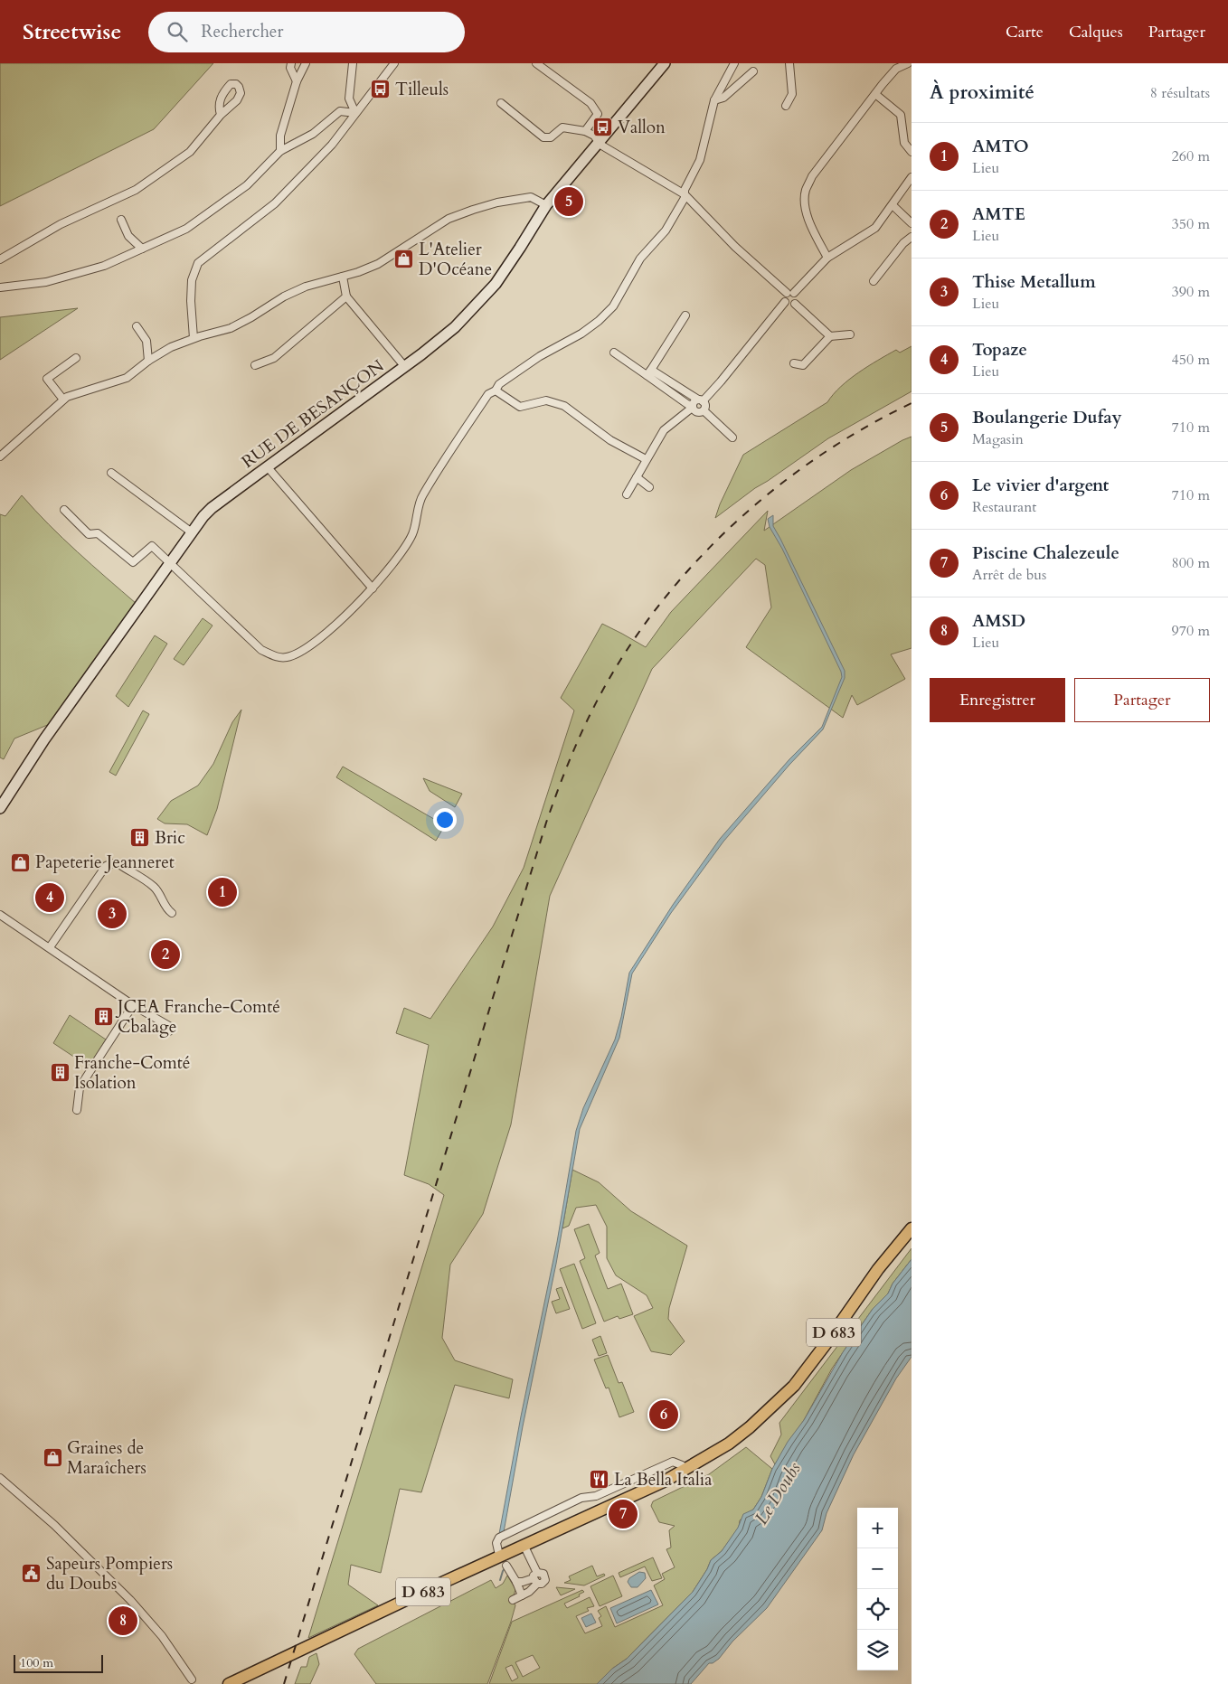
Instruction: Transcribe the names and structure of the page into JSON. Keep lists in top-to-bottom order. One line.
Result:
{"streets":{"main road":["D 683"],"street":["RUE DE BESANÇON"]},"water":["Le Doubs"],"places":{"bus stop":["Tilleuls","Vallon"],"shop":["L'Atelier D'Océane","Papeterie Jeanneret","Graines de Maraîchers"],"building":["Bric","JCEA Franche-Comté Cbalage","Franche-Comté Isolation"],"restaurant":["La Bella Italia"],"public building":["Sapeurs Pompiers du Doubs"]},"scale_bar":"100 m","page":{"header":"Streetwise","search":"Rechercher","nav":["Carte","Calques","Partager"],"heading":["À proximité","8 résultats"],"list":[{"mark":"1","name":"AMTO","note":"Lieu","value":"260 m"},{"mark":"2","name":"AMTE","note":"Lieu","value":"350 m"},{"mark":"3","name":"Thise Metallum","note":"Lieu","value":"390 m"},{"mark":"4","name":"Topaze","note":"Lieu","value":"450 m"},{"mark":"5","name":"Boulangerie Dufay","note":"Magasin","value":"710 m"},{"mark":"6","name":"Le vivier d'argent","note":"Restaurant","value":"710 m"},{"mark":"7","name":"Piscine Chalezeule","note":"Arrêt de bus","value":"800 m"},{"mark":"8","name":"AMSD","note":"Lieu","value":"970 m"}],"pins":["5","1","4","3","2","6","7","8"],"buttons":["Enregistrer","Partager"],"map_buttons":["+","−"],"scale":"100 m"}}
